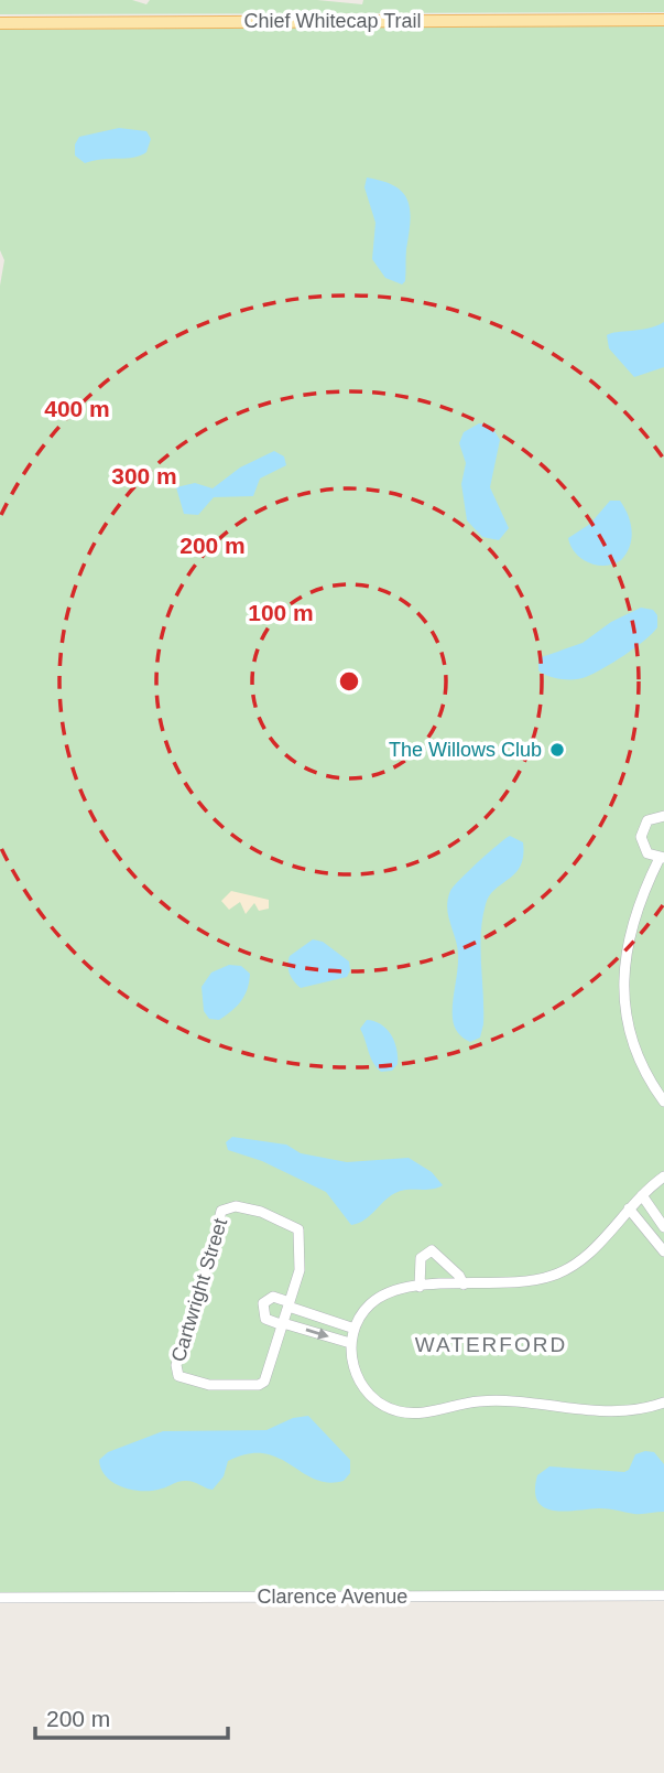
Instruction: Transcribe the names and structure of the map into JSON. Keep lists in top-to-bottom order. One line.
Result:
{"streets":{"main road":["Chief Whitecap Trail"],"street":["Cartwright Street","Clarence Avenue"]},"districts":["WATERFORD"],"places":["The Willows Club"],"scale_bar":"200 m","rings":["400 m","300 m","200 m","100 m"]}
